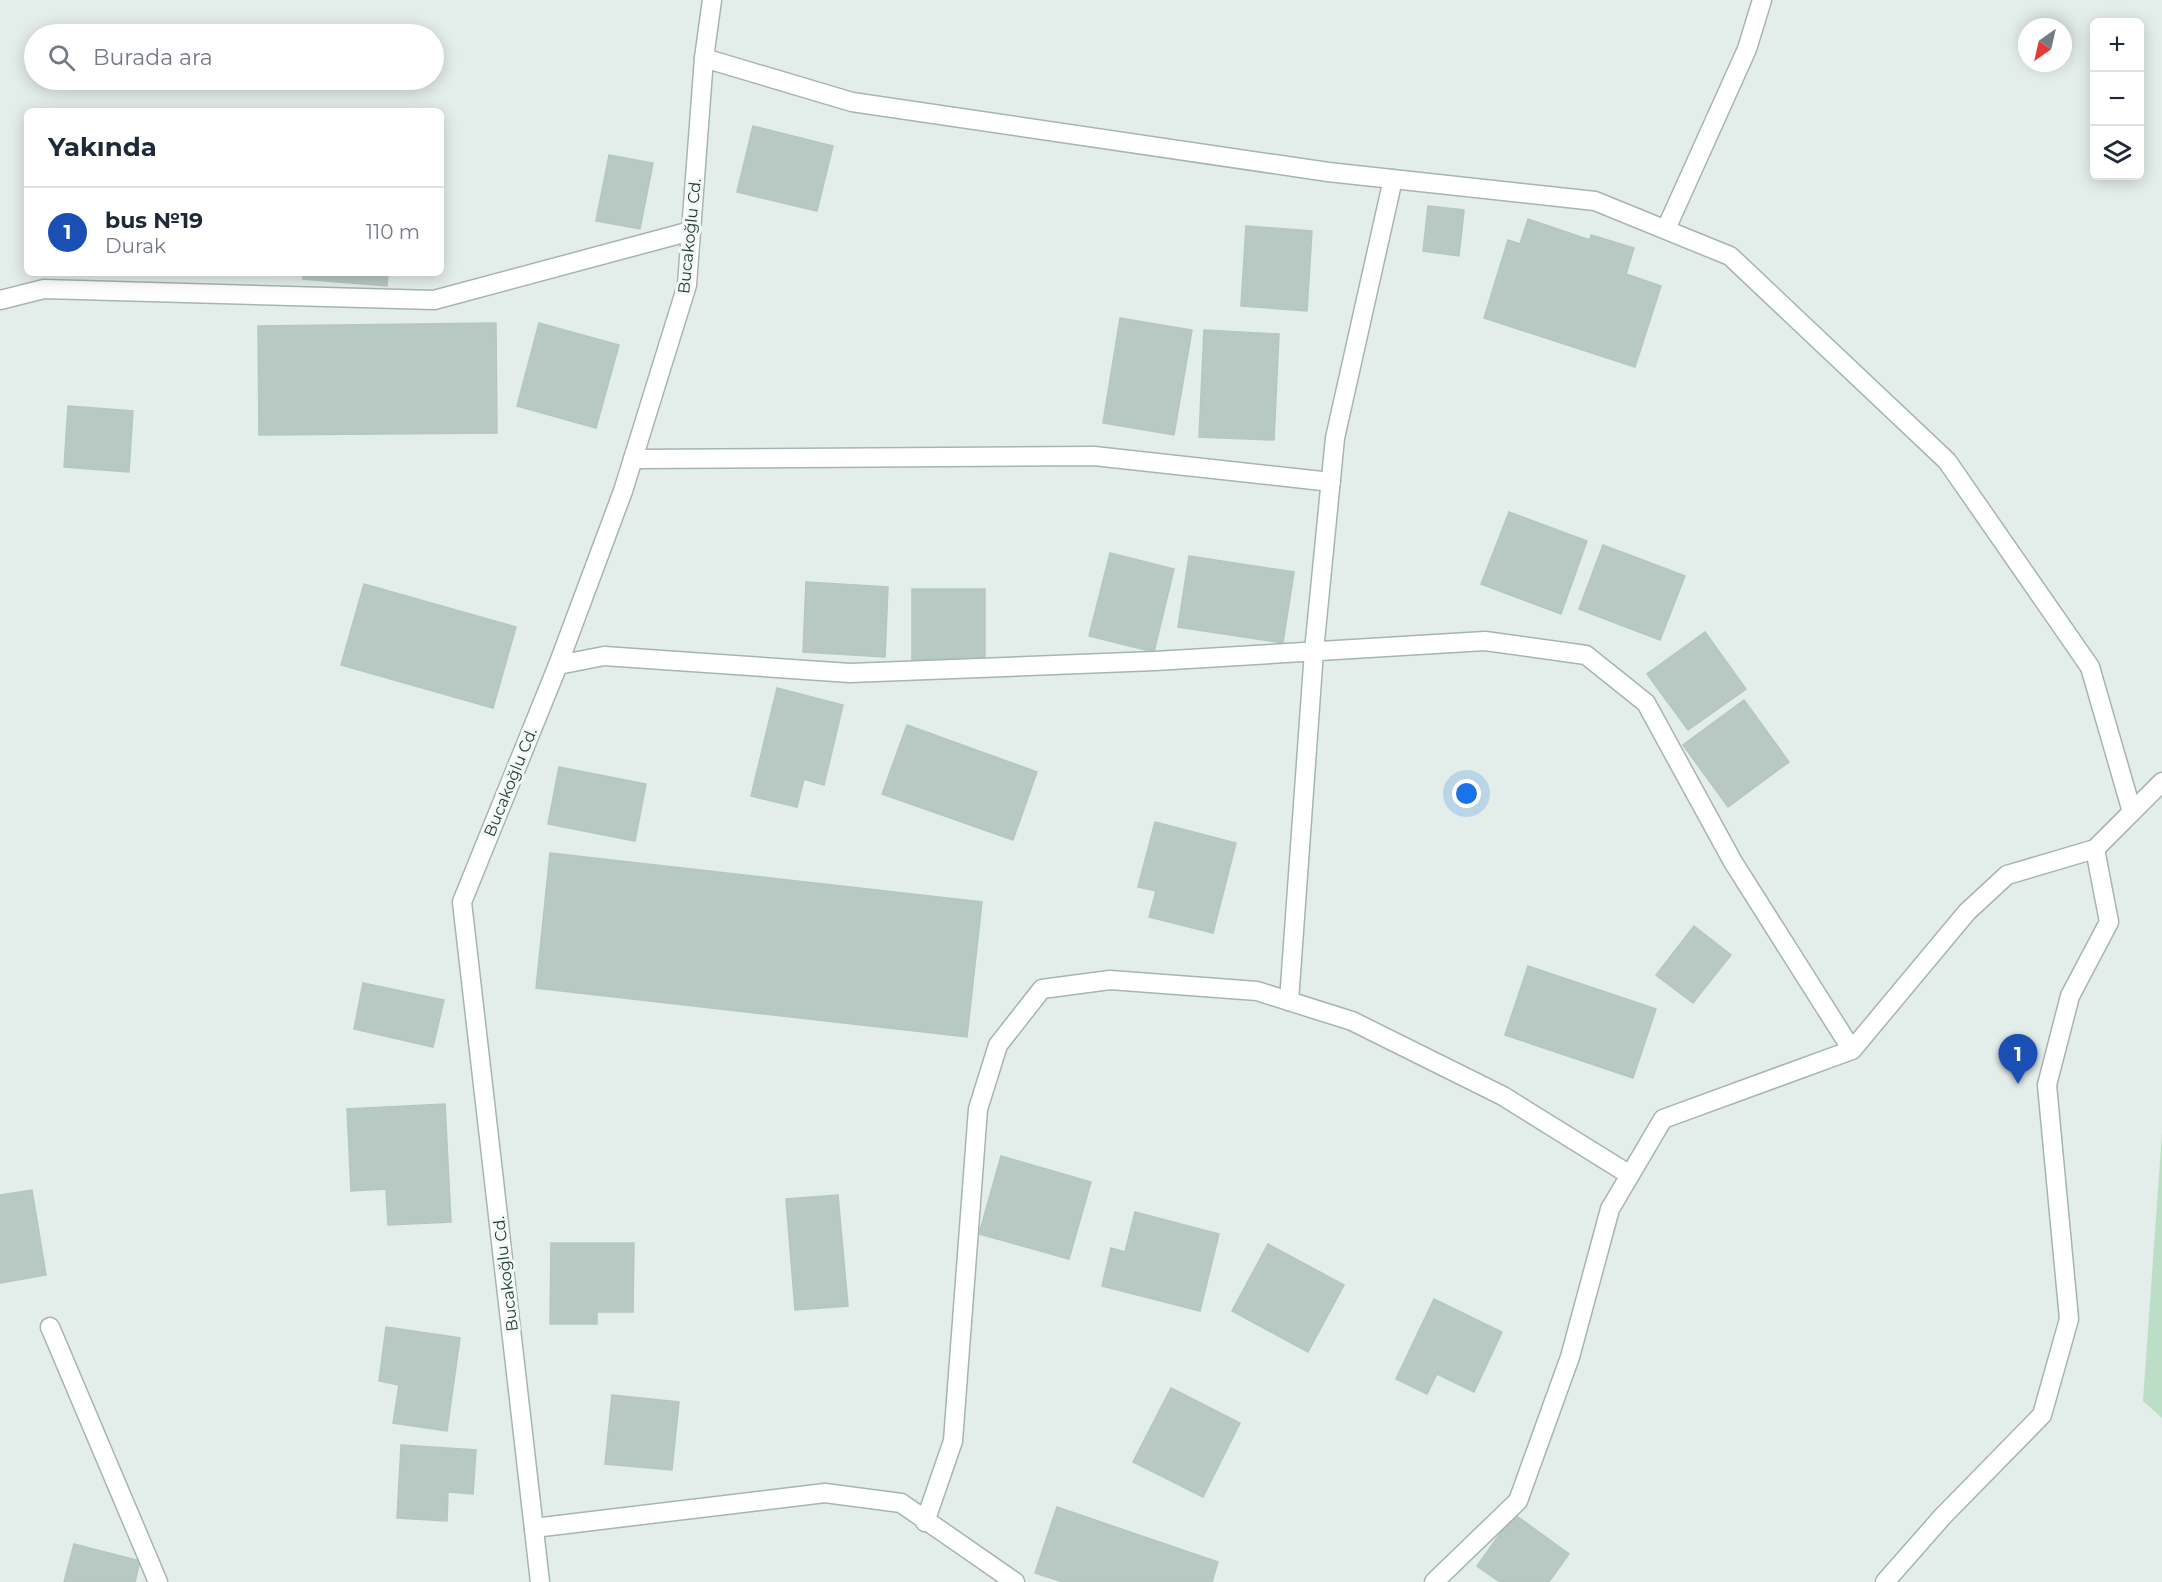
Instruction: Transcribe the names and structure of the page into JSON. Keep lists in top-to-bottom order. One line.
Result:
{"streets":{"street":["Bucakoğlu Cd."]},"north":"bottom left","page":{"map_buttons":["+","−"],"search":"Burada ara","heading":"Yakında","list":[{"mark":"1","name":"bus №19","note":"Durak","value":"110 m"}],"pins":"1"}}
